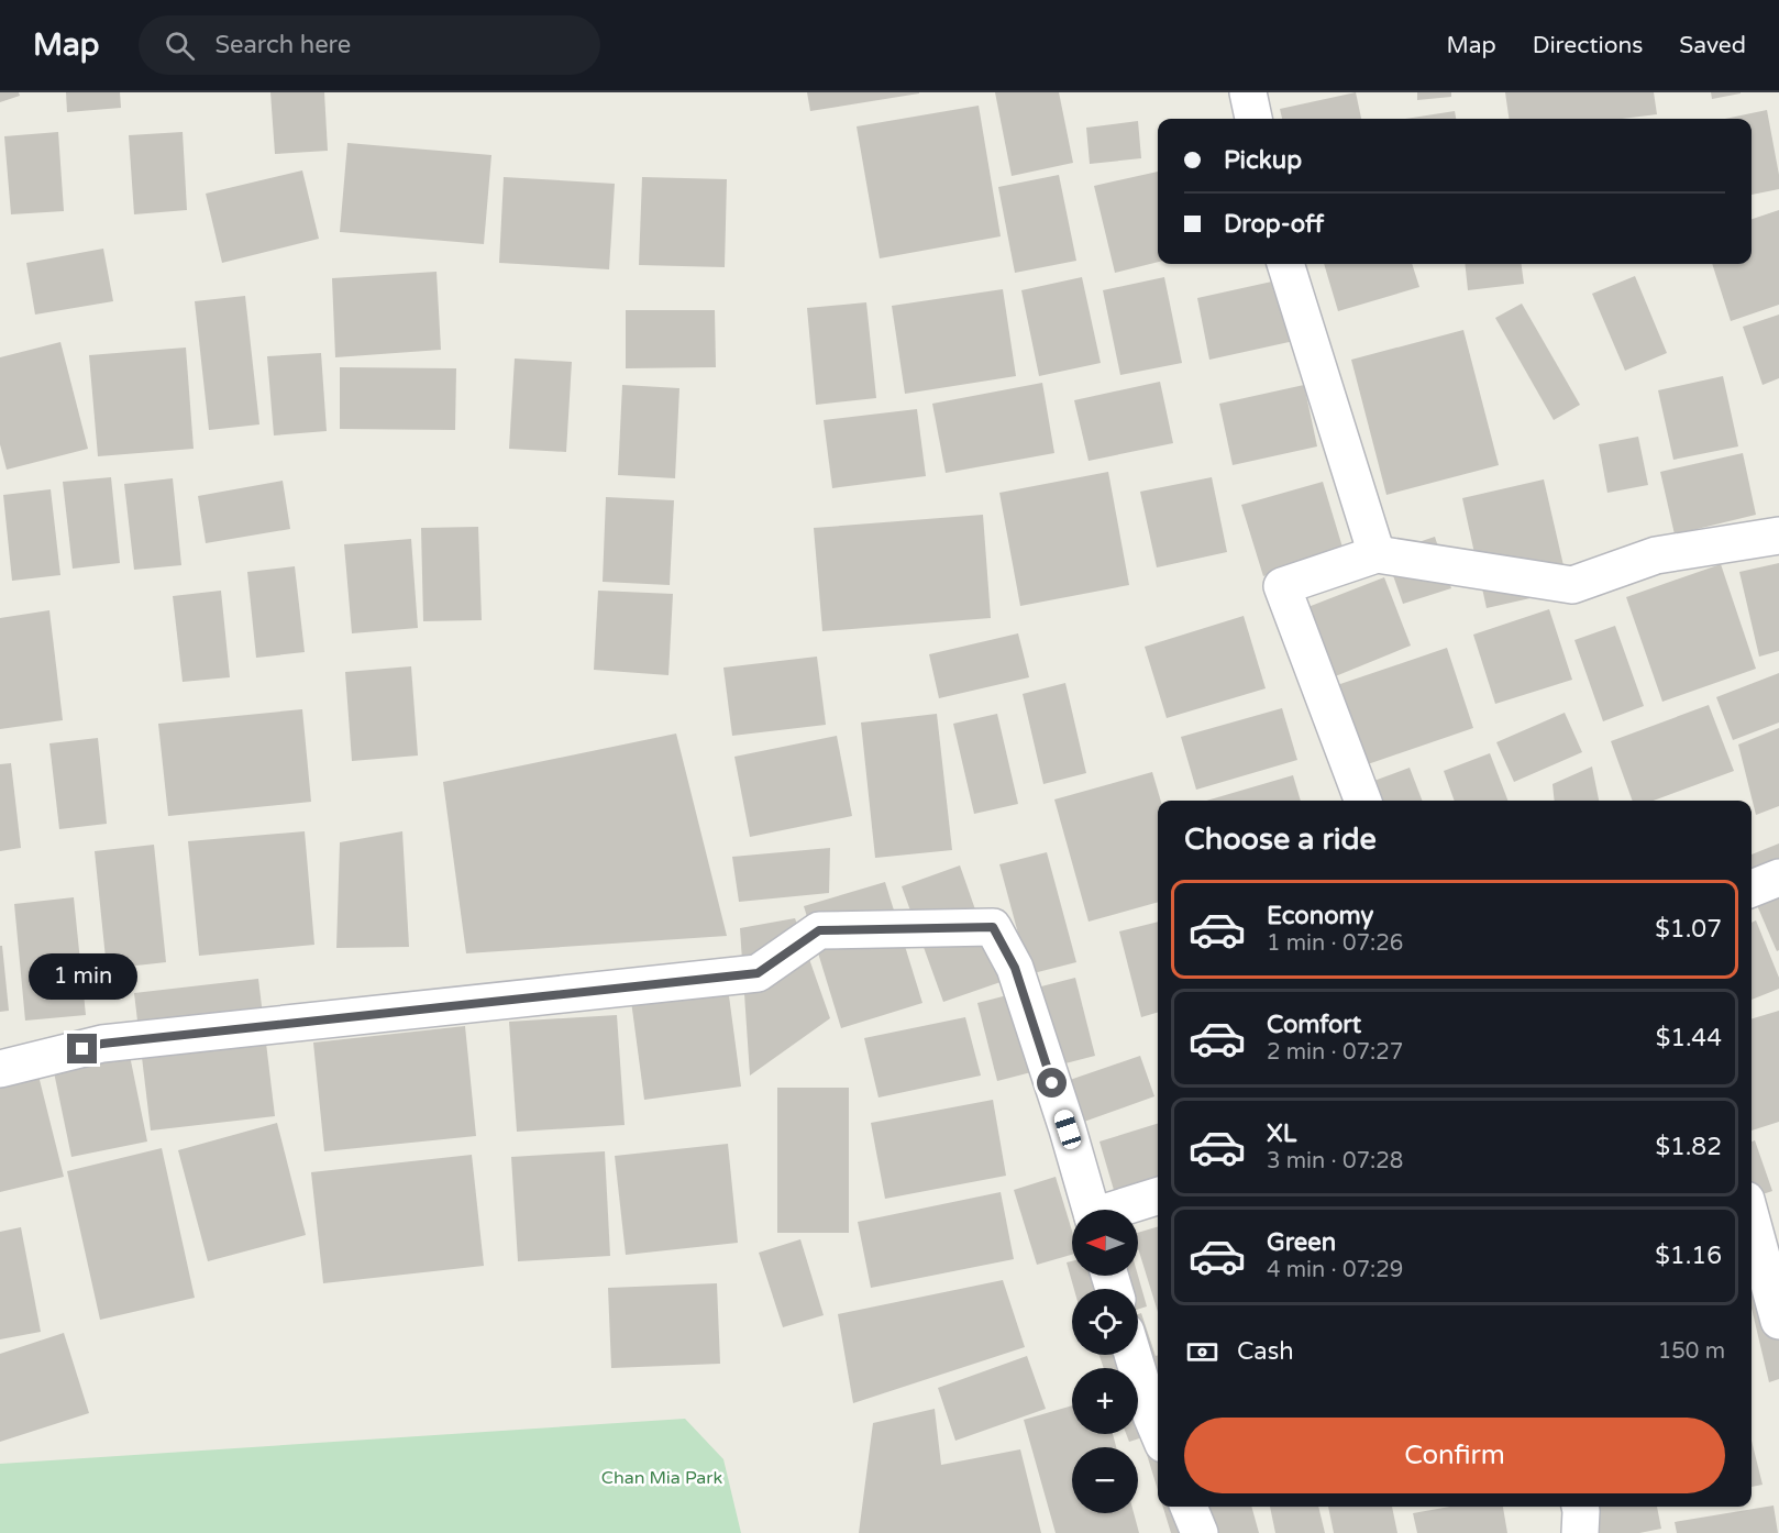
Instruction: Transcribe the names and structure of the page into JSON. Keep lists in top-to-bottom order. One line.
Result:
{"parks":["Chan Mia Park"],"north":"left","page":{"header":"Map","search":"Search here","nav":["Map","Directions","Saved"],"banner":["Pickup","Drop-off"],"heading":"Choose a ride","list":[{"name":"Economy","note":"1 min · 07:26","value":"$1.07"},{"name":"Comfort","note":"2 min · 07:27","value":"$1.44"},{"name":"XL","note":"3 min · 07:28","value":"$1.82"},{"name":"Green","note":"4 min · 07:29","value":"$1.16"}],"bubble":"1 min","map_buttons":["+","−"],"pay":["Cash","150 m"],"buttons":"Confirm"}}
